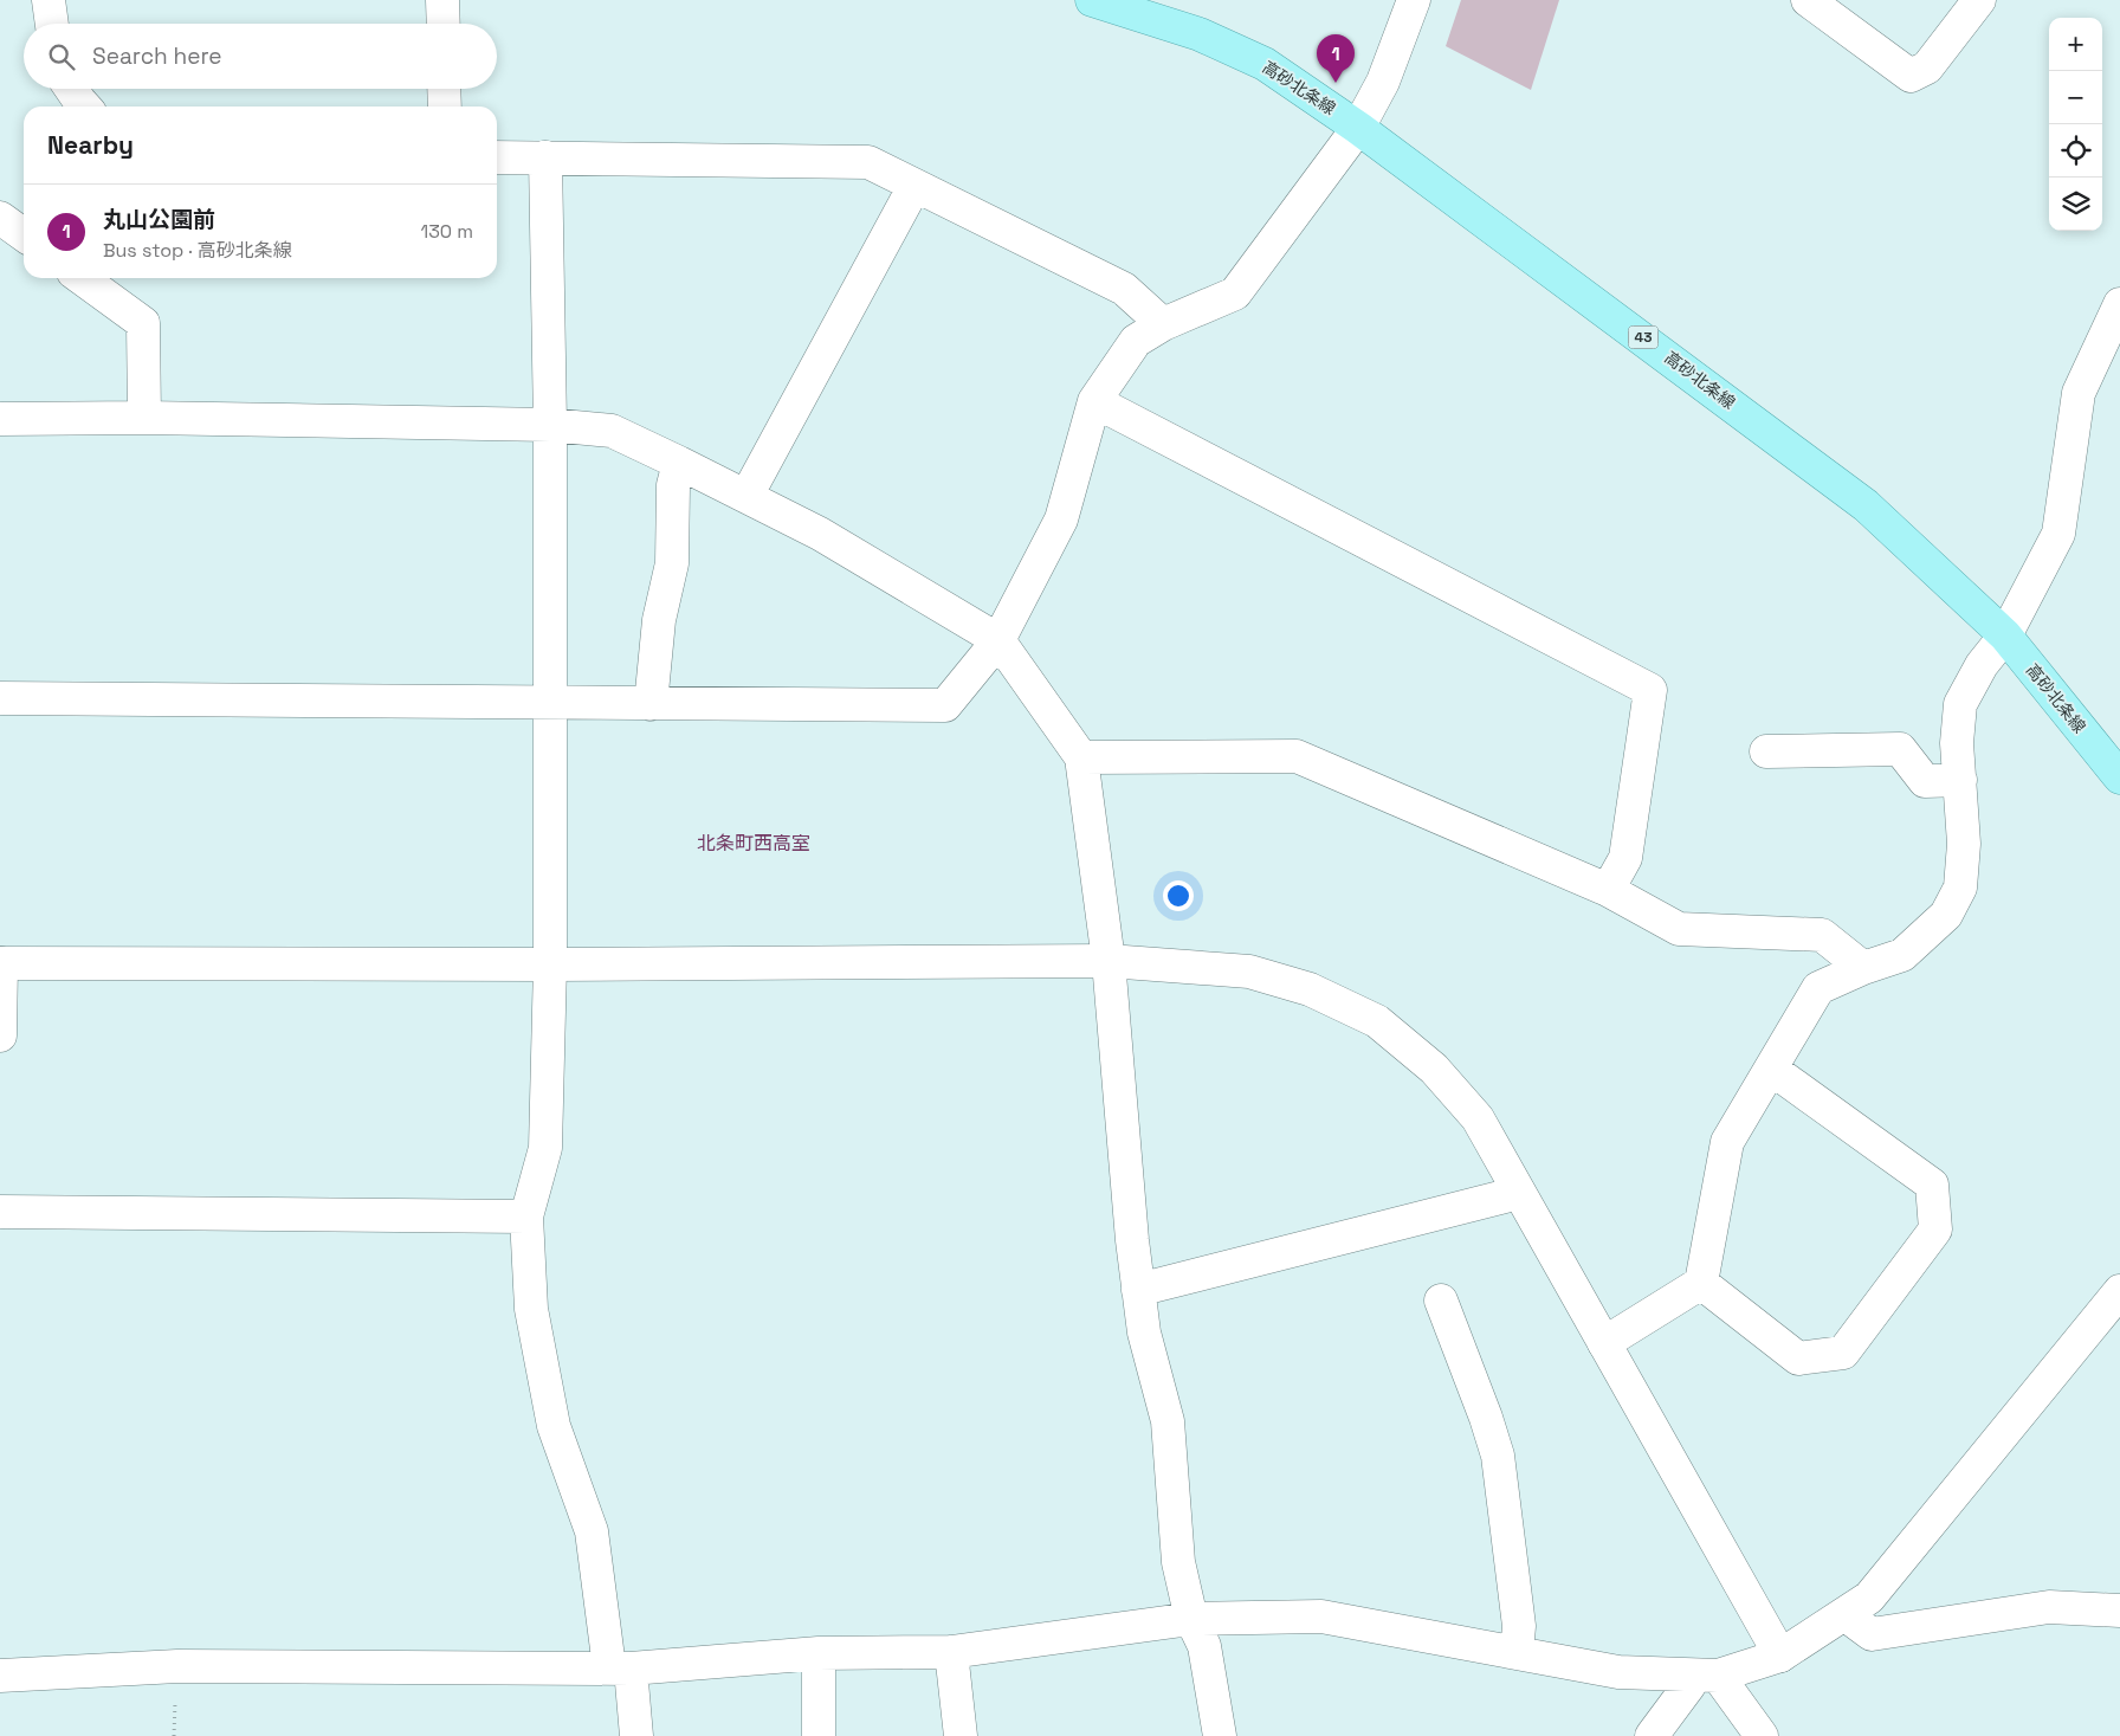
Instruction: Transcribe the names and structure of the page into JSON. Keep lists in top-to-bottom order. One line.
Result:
{"streets":{"main road":["高砂北条線","43"]},"districts":["北条町西高室"],"page":{"map_buttons":["+","−"],"search":"Search here","pins":"1","heading":"Nearby","list":[{"mark":"1","name":"丸山公園前","note":"Bus stop · 高砂北条線","value":"130 m"}]}}
